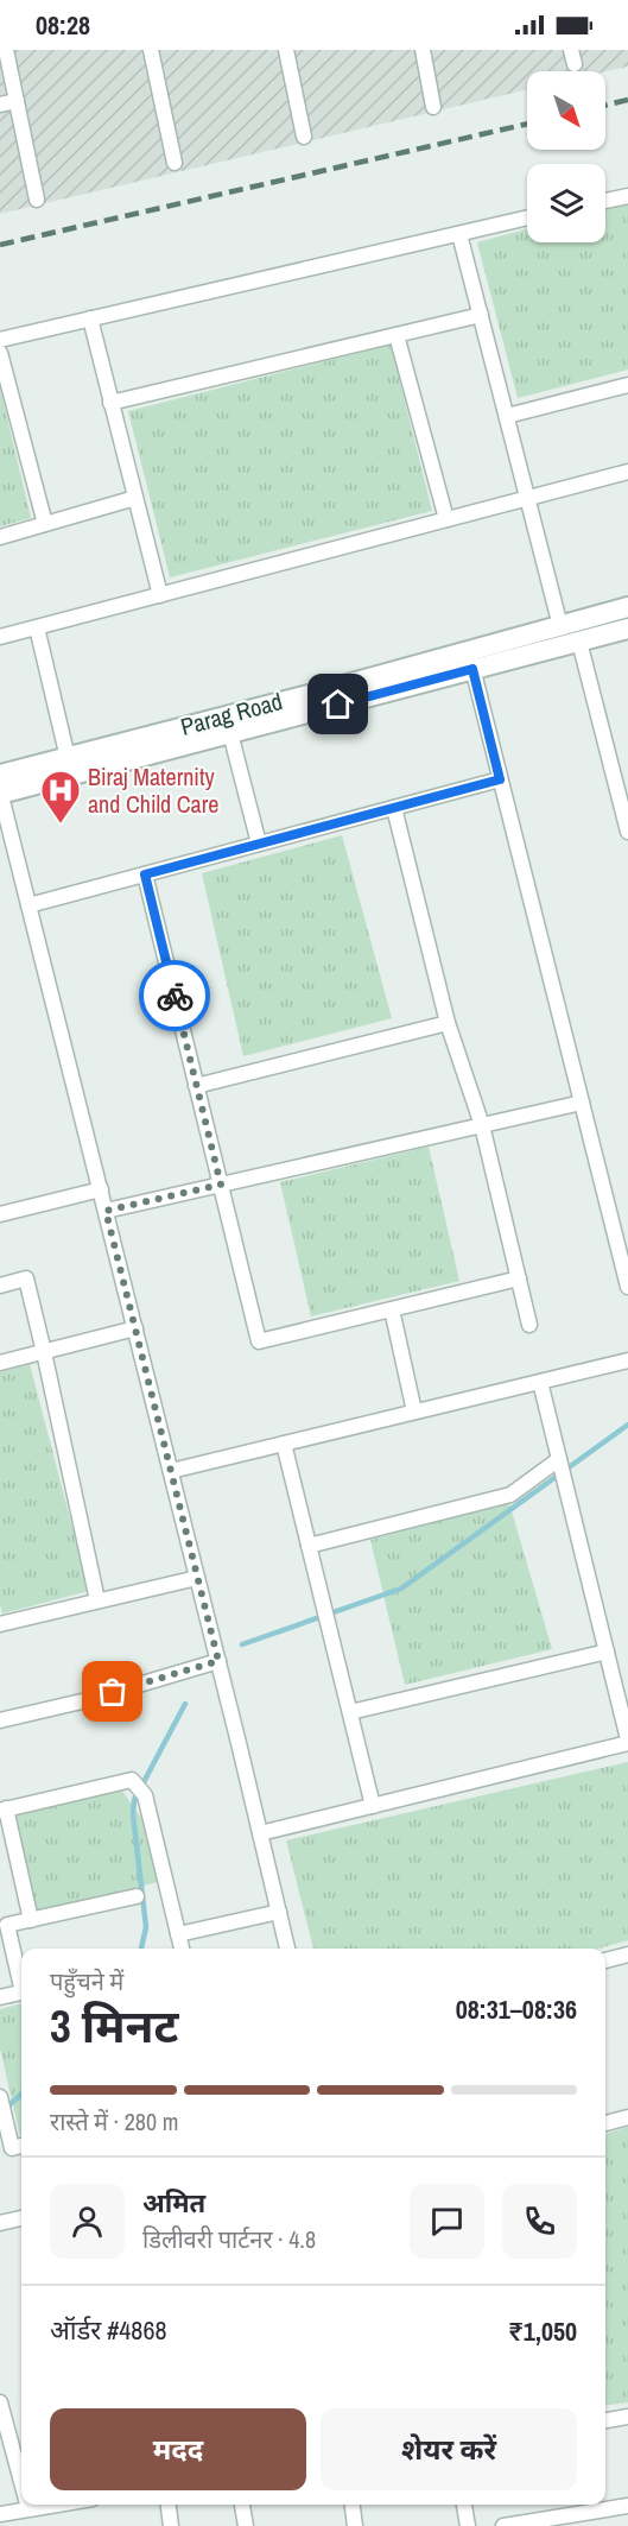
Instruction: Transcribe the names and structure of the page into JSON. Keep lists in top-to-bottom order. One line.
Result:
{"streets":{"street":["Parag Road"]},"places":{"hospital":["Biraj Maternity and Child Care"]},"north":"bottom right","page":{"status":"08:28","heading":["3 मिनट","पहुँचने में","08:31–08:36"],"panel":["अमित","डिलीवरी पार्टनर · 4.8","ऑर्डर #4868","₹1,050"],"bar":"रास्ते में · 280 m","buttons":["मदद","शेयर करें"]}}
